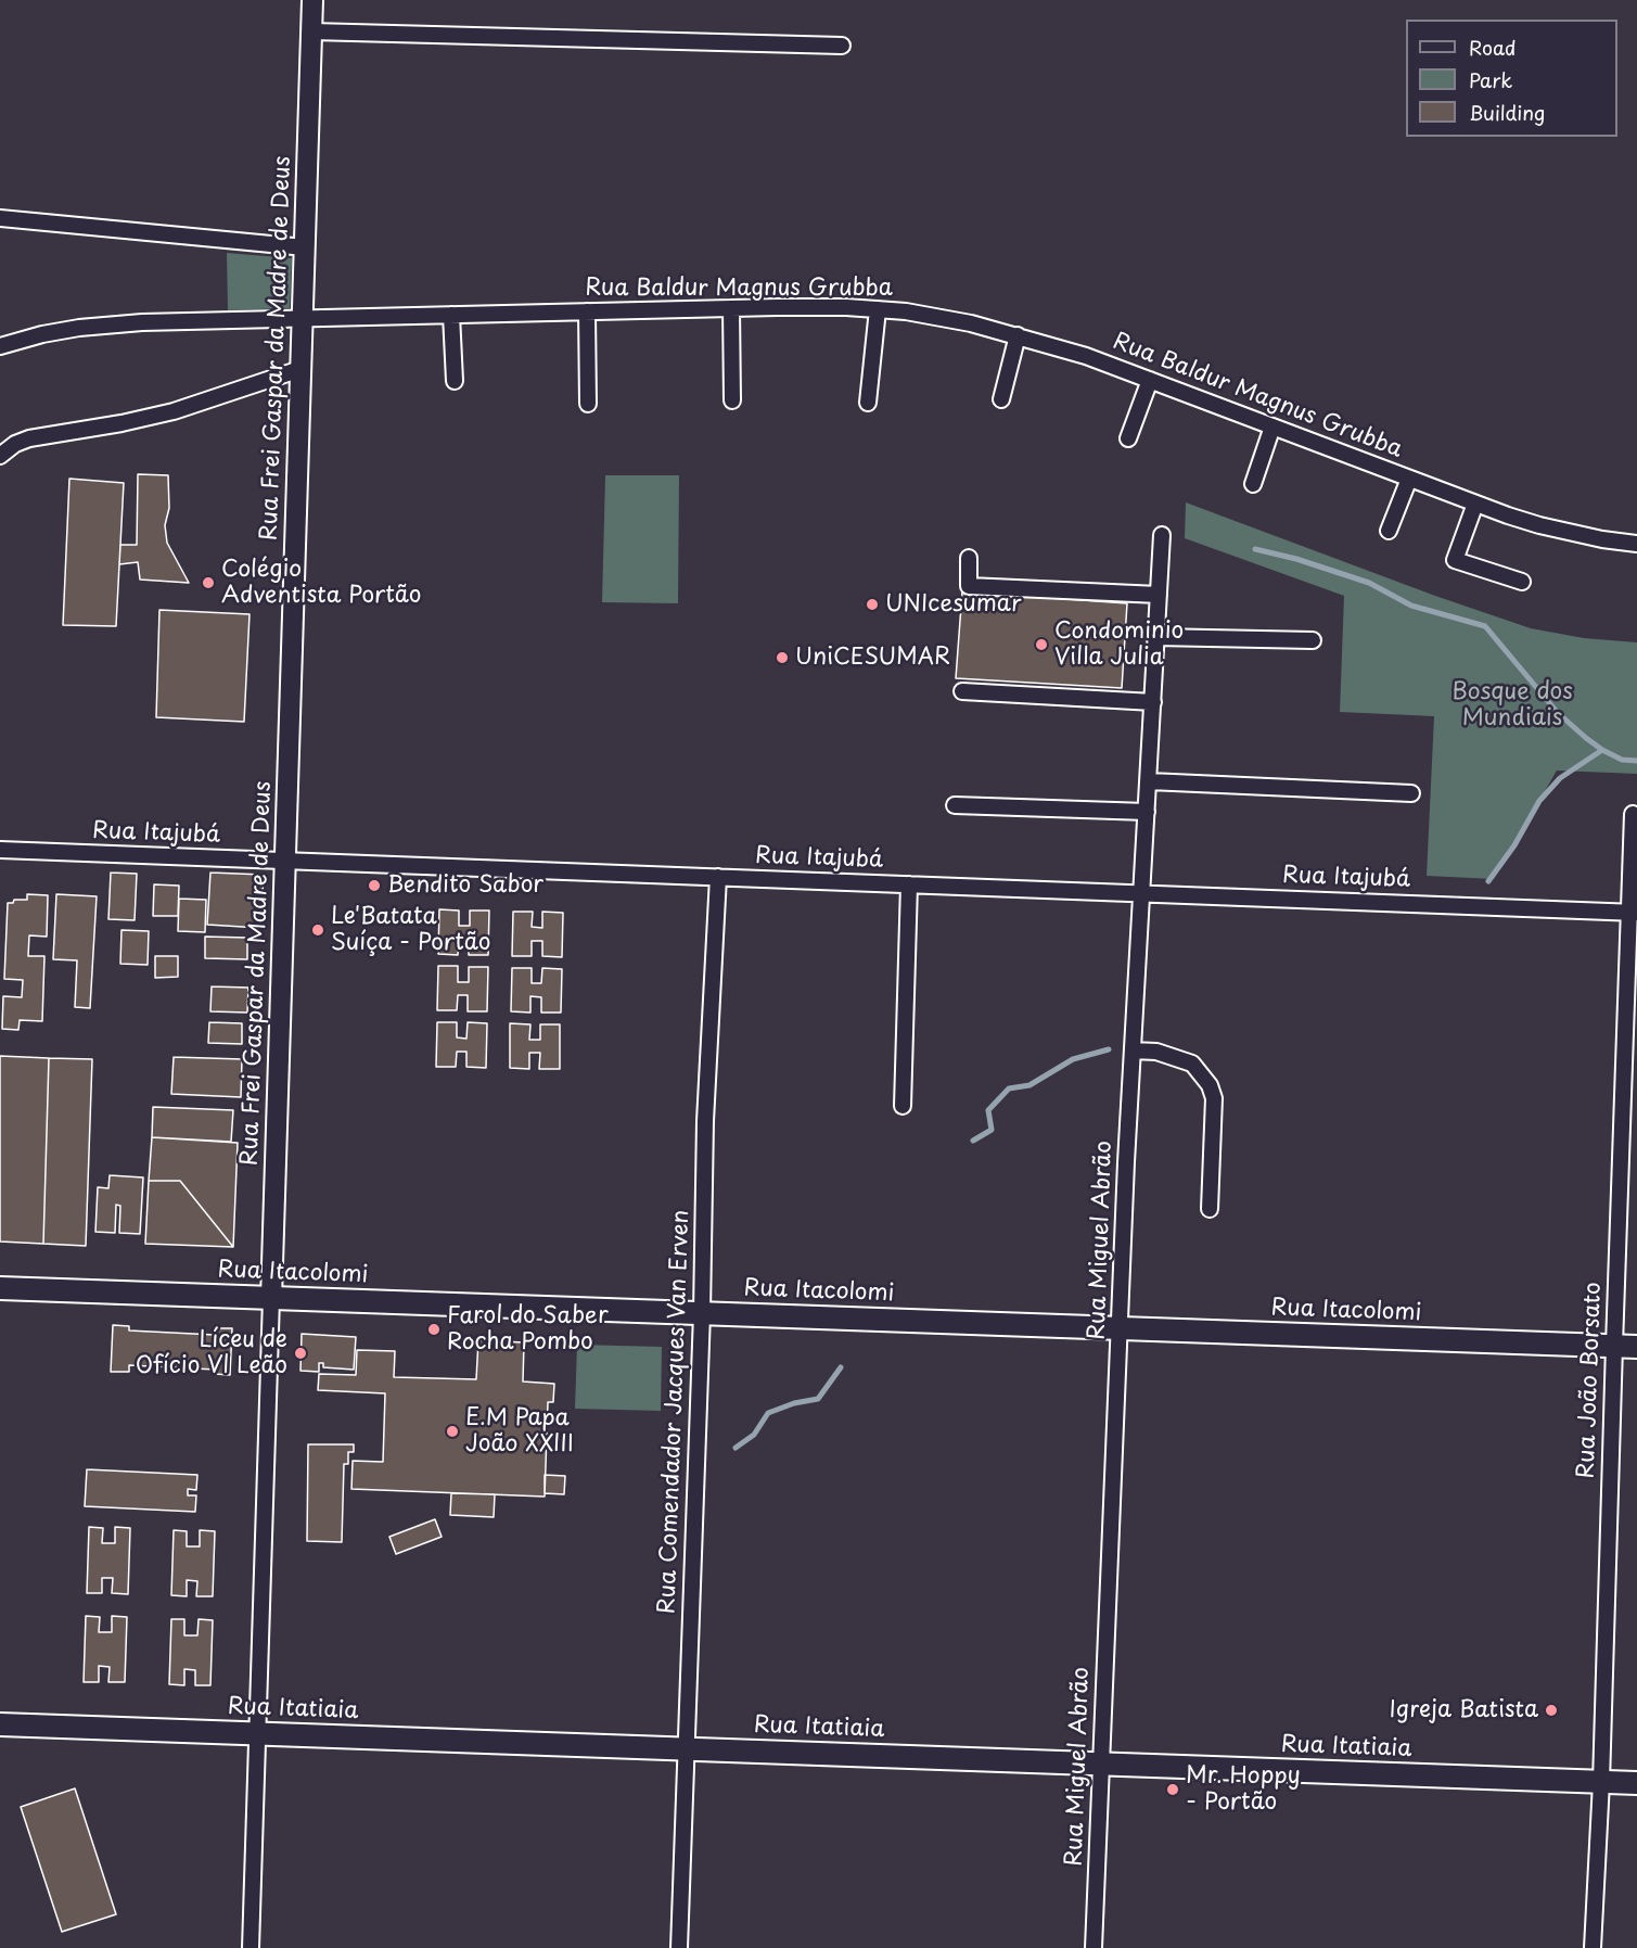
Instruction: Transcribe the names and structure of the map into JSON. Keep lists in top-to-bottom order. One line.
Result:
{"streets":{"main road":["Rua Itacolomi","Rua Itatiaia"],"street":["Rua Baldur Magnus Grubba","Rua Frei Gaspar da Madre de Deus","Rua Itajubá","Rua Miguel Abrão","Rua João Borsato","Rua Comendador Jacques Van Erven"]},"crossings":[["Rua Baldur Magnus Grubba","Rua Frei Gaspar da Madre de Deus"],["Rua Frei Gaspar da Madre de Deus","Rua Itajubá"],["Rua Frei Gaspar da Madre de Deus","Rua Itacolomi"],["Rua Frei Gaspar da Madre de Deus","Rua Itatiaia"],["Rua Itajubá","Rua Miguel Abrão"],["Rua Itajubá","Rua João Borsato"],["Rua Itajubá","Rua Comendador Jacques Van Erven"],["Rua Miguel Abrão","Rua Itacolomi"],["Rua Miguel Abrão","Rua Itatiaia"],["Rua Itacolomi","Rua João Borsato"],["Rua Itacolomi","Rua Comendador Jacques Van Erven"],["Rua João Borsato","Rua Itatiaia"],["Rua Comendador Jacques Van Erven","Rua Itatiaia"]],"parks":["Bosque dos Mundiais"],"places":["Colégio Adventista Portão","UNIcesumar","Condominio Villa Julia","UniCESUMAR","Bendito Sabor","Le'Batata Suíça - Portão","Farol do Saber Rocha Pombo","Líceu de Ofício Vl Leão","E.M Papa João XXIII","Igreja Batista","Mr. Hoppy - Portão"],"legend":["Road","Park","Building"]}
